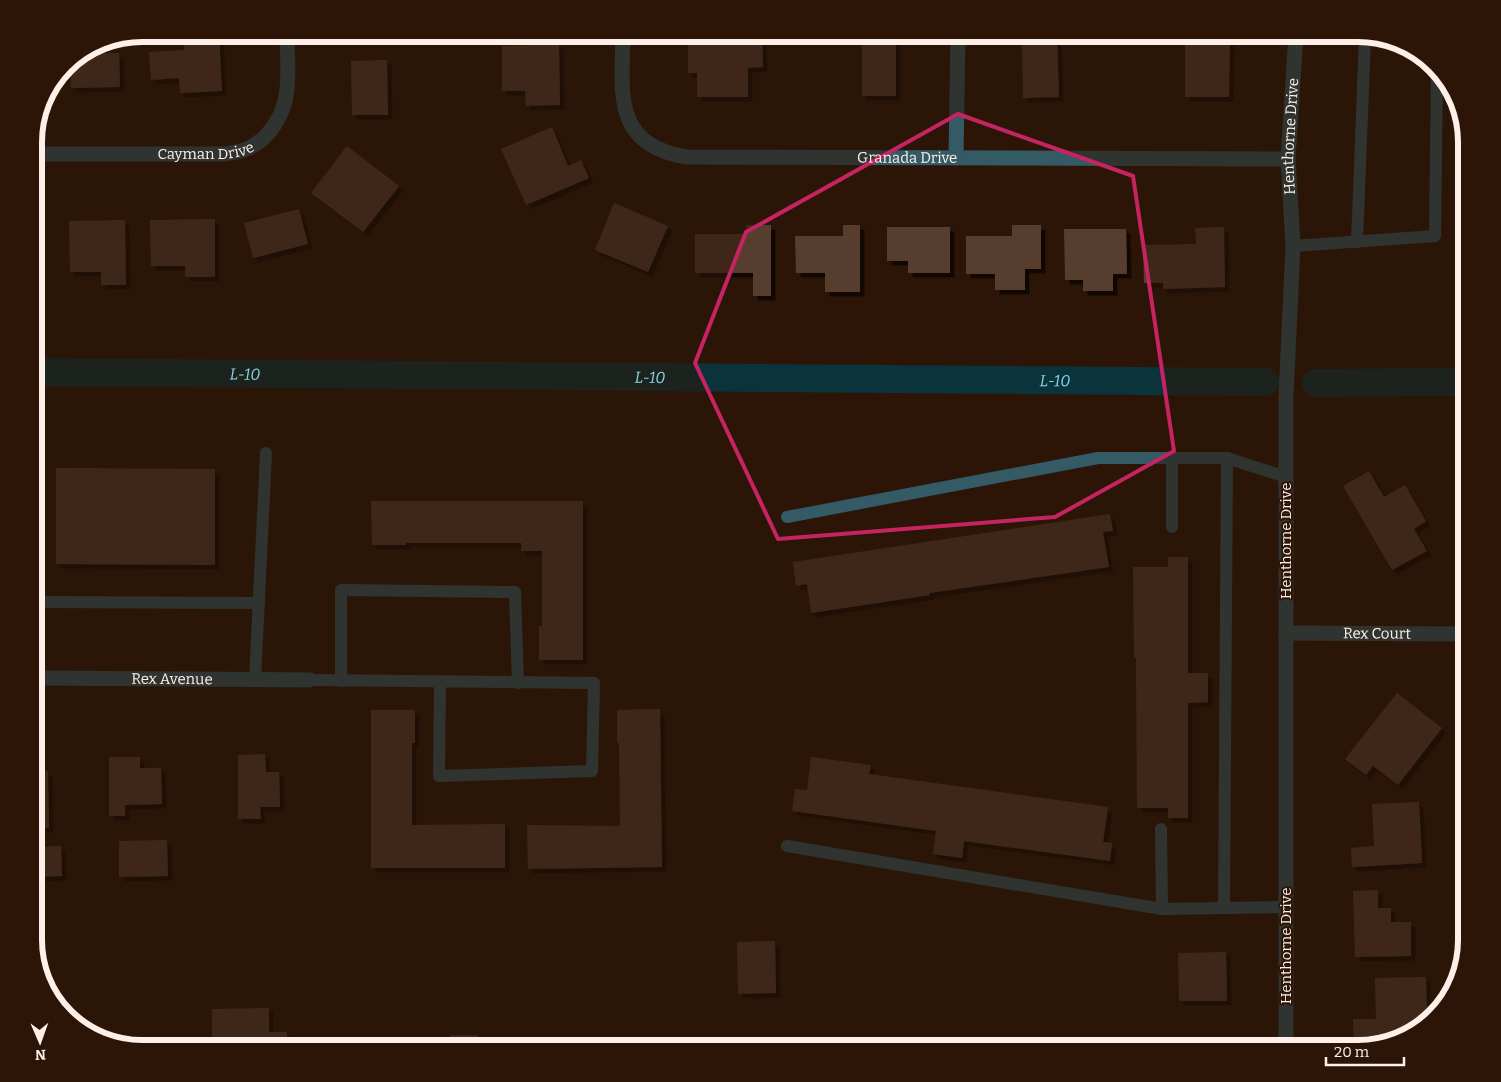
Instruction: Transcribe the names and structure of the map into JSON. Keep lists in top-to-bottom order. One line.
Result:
{"streets":{"street":["Henthorne Drive","Cayman Drive","Granada Drive","Rex Court","Rex Avenue"]},"crossings":[["Henthorne Drive","Granada Drive"],["Henthorne Drive","Rex Court"]],"water":["L-10"],"scale_bar":"20 m","north":"bottom"}
